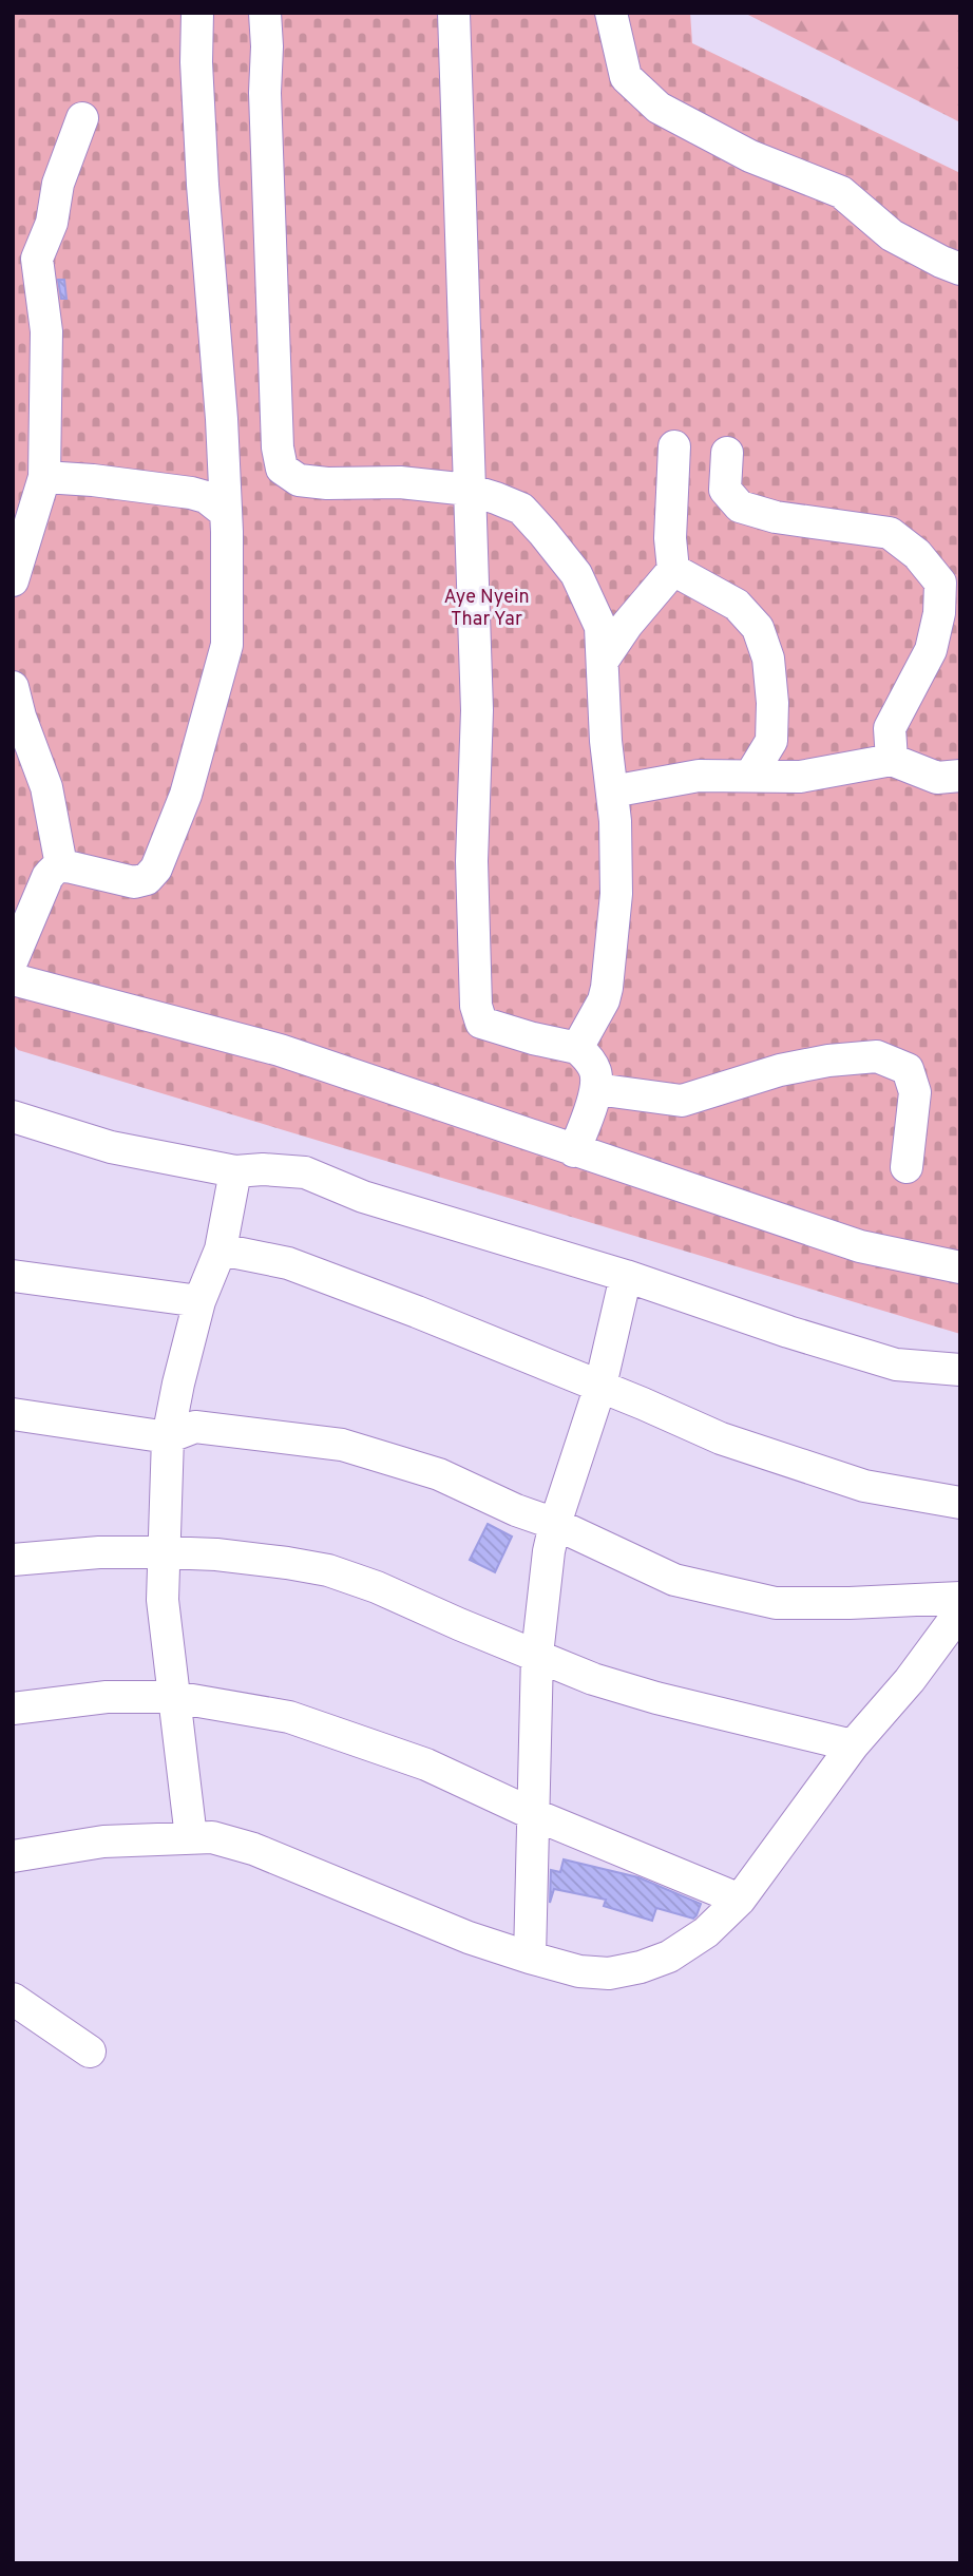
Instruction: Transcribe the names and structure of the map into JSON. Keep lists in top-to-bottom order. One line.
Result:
{"parks":["Aye Nyein Thar Yar"]}
